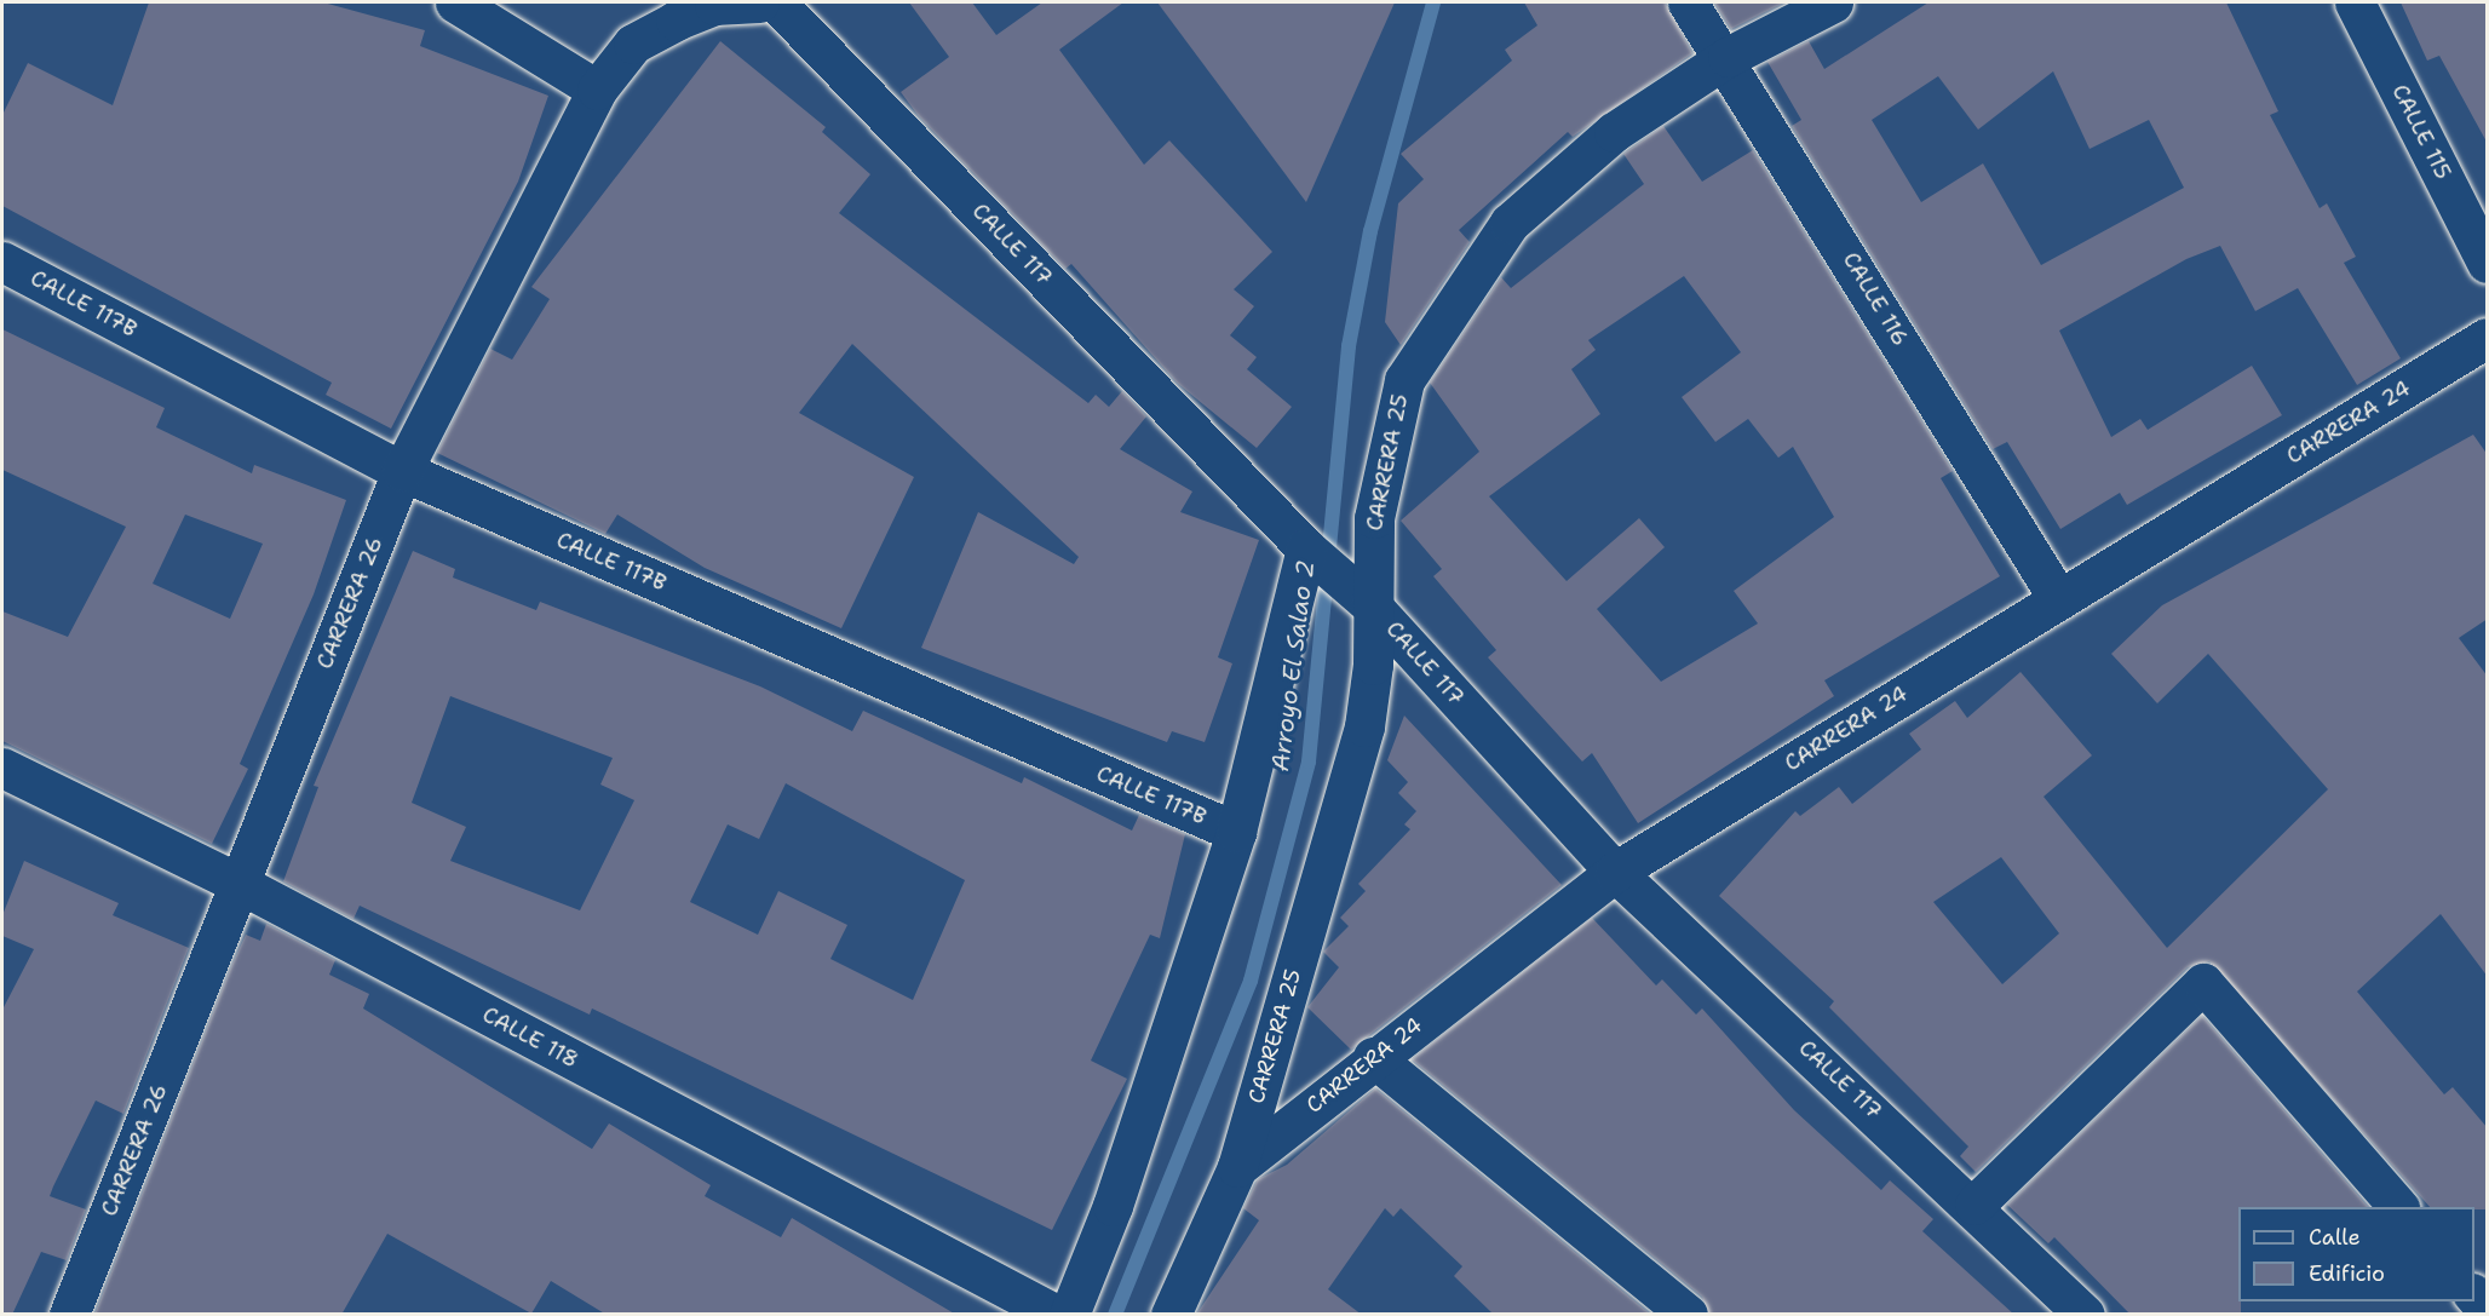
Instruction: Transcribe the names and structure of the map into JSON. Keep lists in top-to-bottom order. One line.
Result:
{"streets":{"street":["CALLE 115","CALLE 117","CALLE 116","CALLE 117B","CARRERA 24","CARRERA 25","CARRERA 26","CALLE 118"]},"crossings":[["CALLE 117","CARRERA 24"],["CALLE 117","CARRERA 25"],["CALLE 116","CARRERA 24"],["CALLE 116","CARRERA 25"],["CALLE 117B","CARRERA 26"],["CARRERA 24","CARRERA 25"],["CARRERA 26","CALLE 118"]],"water":["Arroyo El Salao 2"],"legend":["Calle","Edificio"]}
